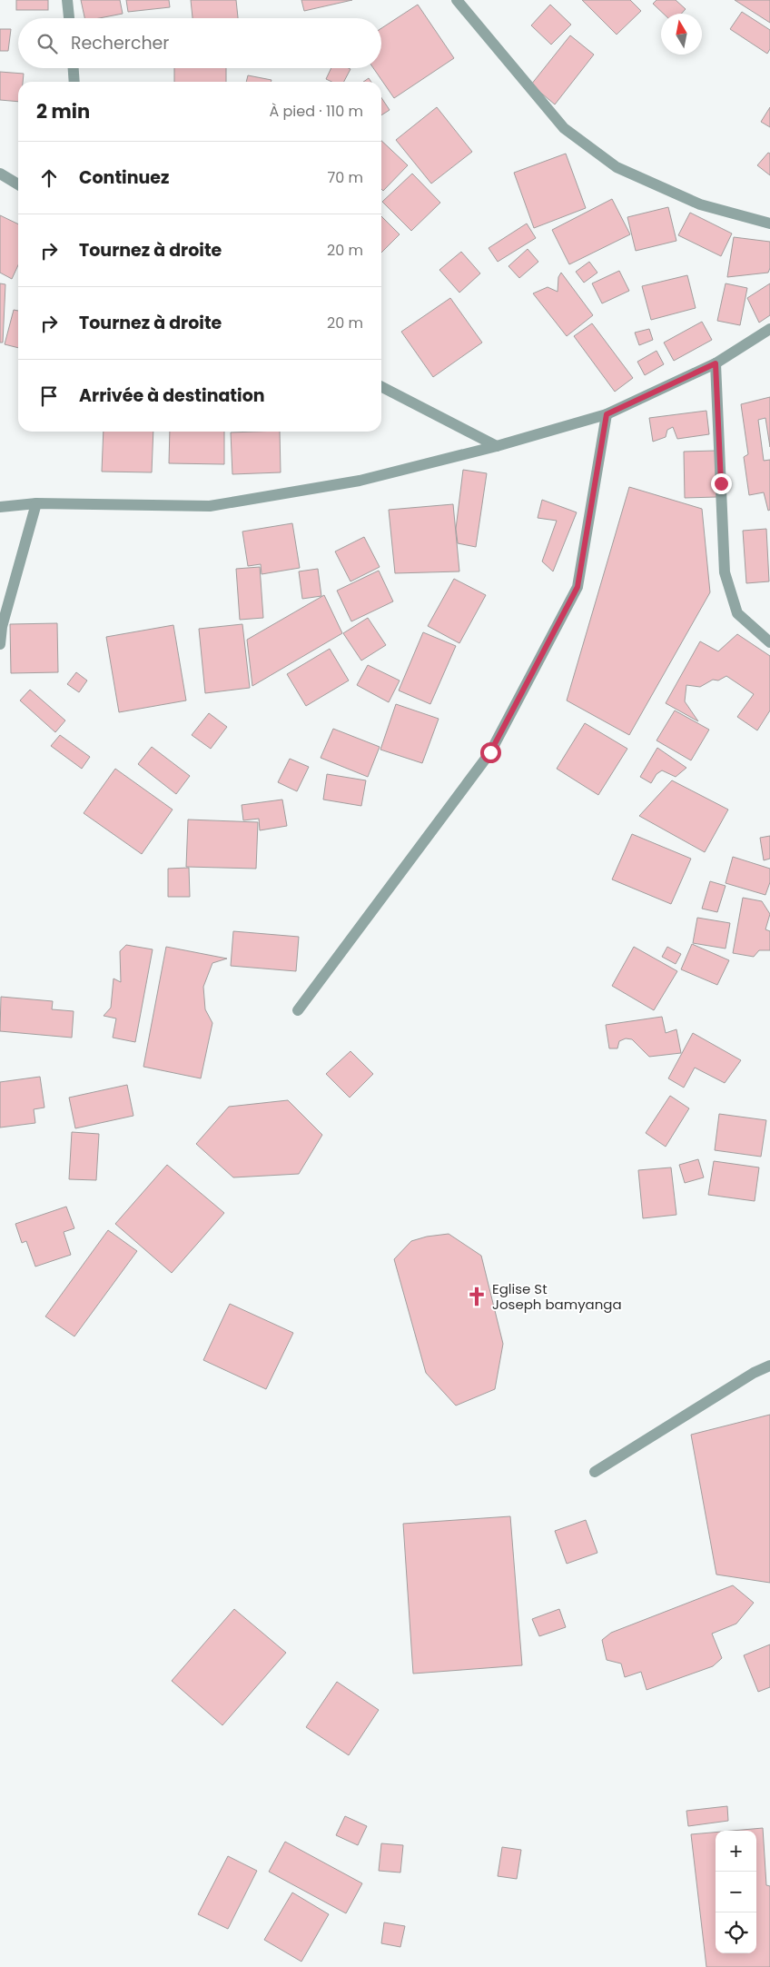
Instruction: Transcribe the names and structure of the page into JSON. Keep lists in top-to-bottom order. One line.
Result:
{"places":{"church":["Eglise St Joseph bamyanga"]},"north":"top","page":{"search":"Rechercher","heading":["2 min","À pied · 110 m"],"list":[["Continuez","70 m"],["Tournez à droite","20 m"],["Tournez à droite","20 m"],"Arrivée à destination"],"map_buttons":["+","−"]}}
